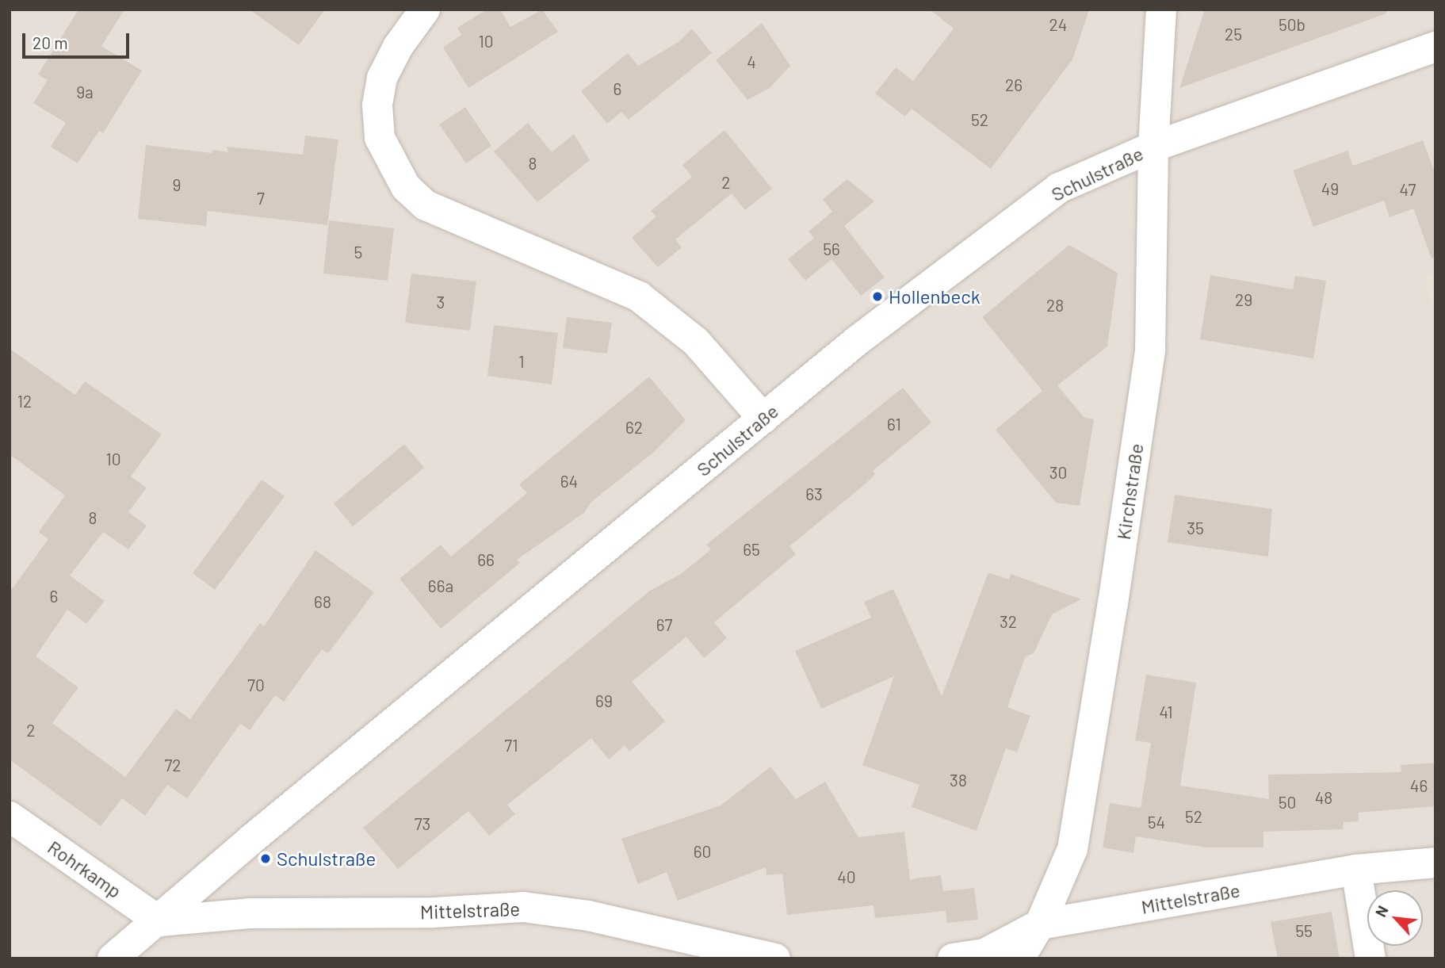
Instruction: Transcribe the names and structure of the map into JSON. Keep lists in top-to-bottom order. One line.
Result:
{"streets":{"street":["Schulstraße","Kirchstraße","Rohrkamp","Mittelstraße"]},"crossings":[["Schulstraße","Kirchstraße"],["Schulstraße","Rohrkamp"],["Schulstraße","Mittelstraße"],["Kirchstraße","Mittelstraße"],["Rohrkamp","Mittelstraße"]],"places":["Hollenbeck","Schulstraße"],"house_numbers":["24","50b","25","10","4","26","6","9a","52","8","2","9","49","47","7","56","5","29","3","28","1","12","61","62","10","30","64","63","8","35","65","66","66a","6","68","32","67","70","69","41","2","71","72","38","46","48","50","52","54","73","60","40","55"],"scale_bar":"20 m","north":"top left"}
